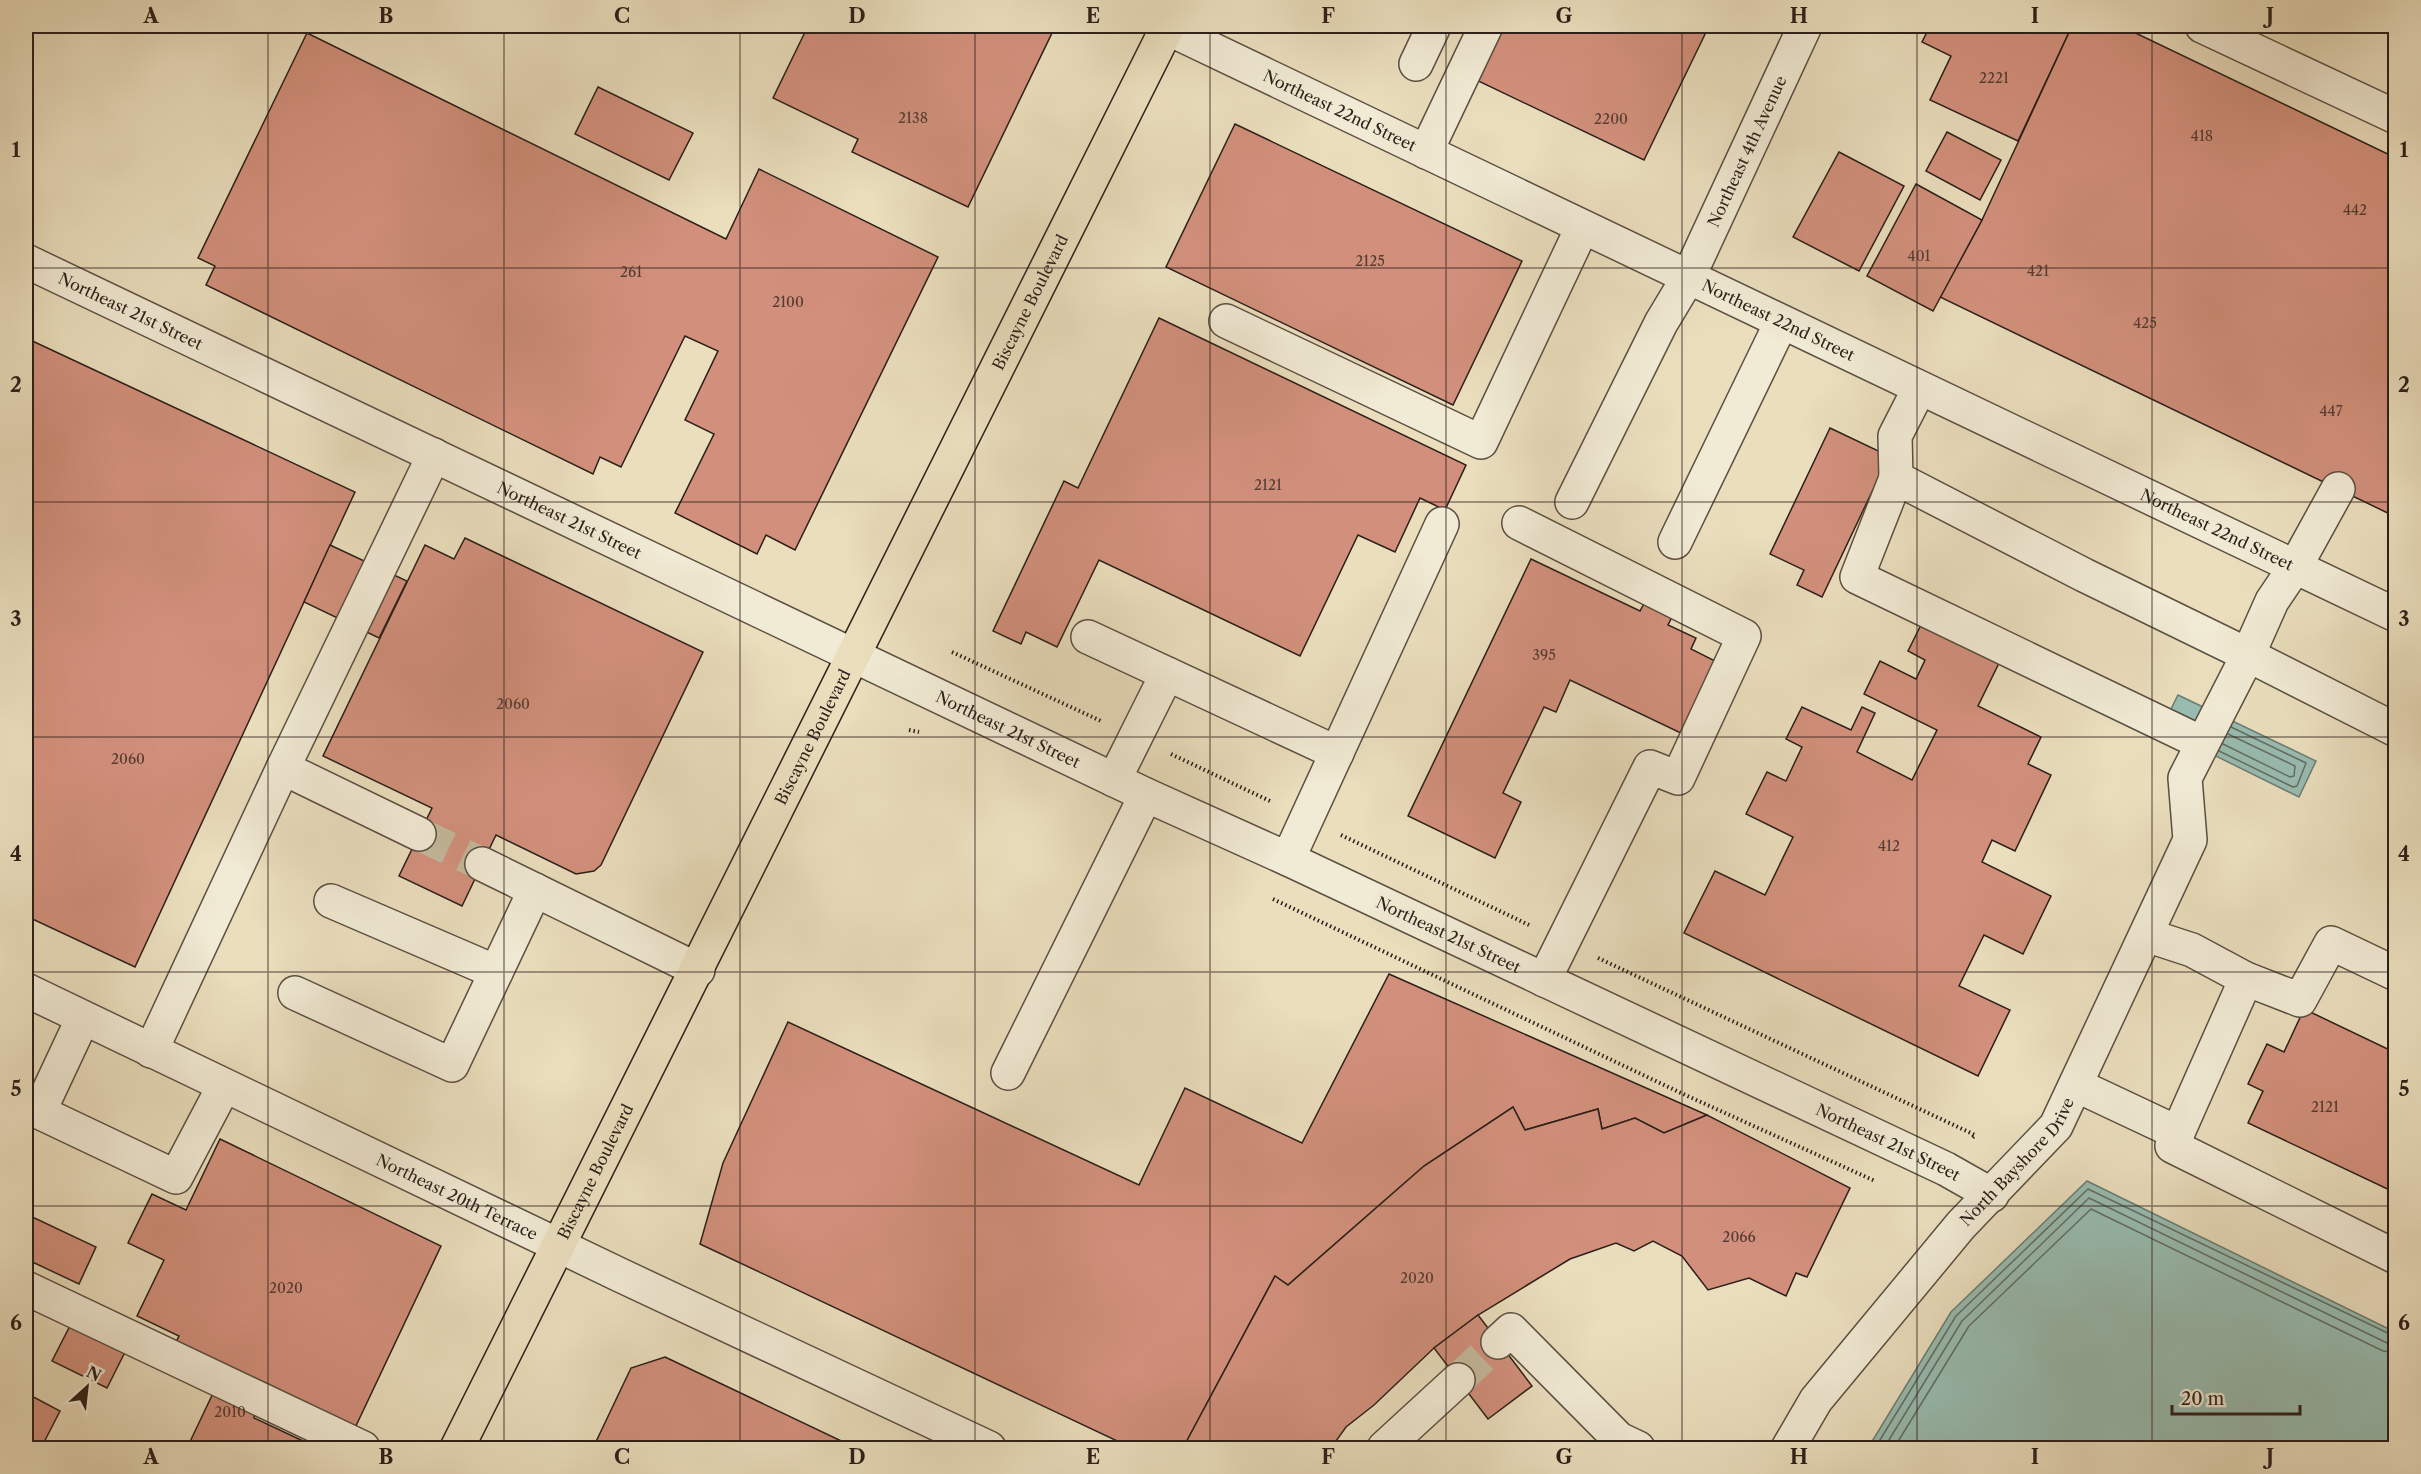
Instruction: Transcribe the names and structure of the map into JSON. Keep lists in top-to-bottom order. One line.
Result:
{"streets":{"main road":["Biscayne Boulevard"],"street":["Northeast 22nd Street","Northeast 4th Avenue","Northeast 21st Street","North Bayshore Drive","Northeast 20th Terrace"]},"crossings":[["Northeast 22nd Street","Northeast 4th Avenue"],["Northeast 22nd Street","Biscayne Boulevard"],["Biscayne Boulevard","Northeast 21st Street"],["Biscayne Boulevard","Northeast 20th Terrace"],["Northeast 21st Street","North Bayshore Drive"]],"house_numbers":["2221","2138","2200","418","442","401","2125","421","261","2100","425","447","2121","395","2060","2060","412","2121","2066","2020","2020","2010"],"scale_bar":"20 m","north":"top right","grid":{"columns":["A","B","C","D","E","F","G","H","I","J"],"rows":["1","2","3","4","5","6"]}}
